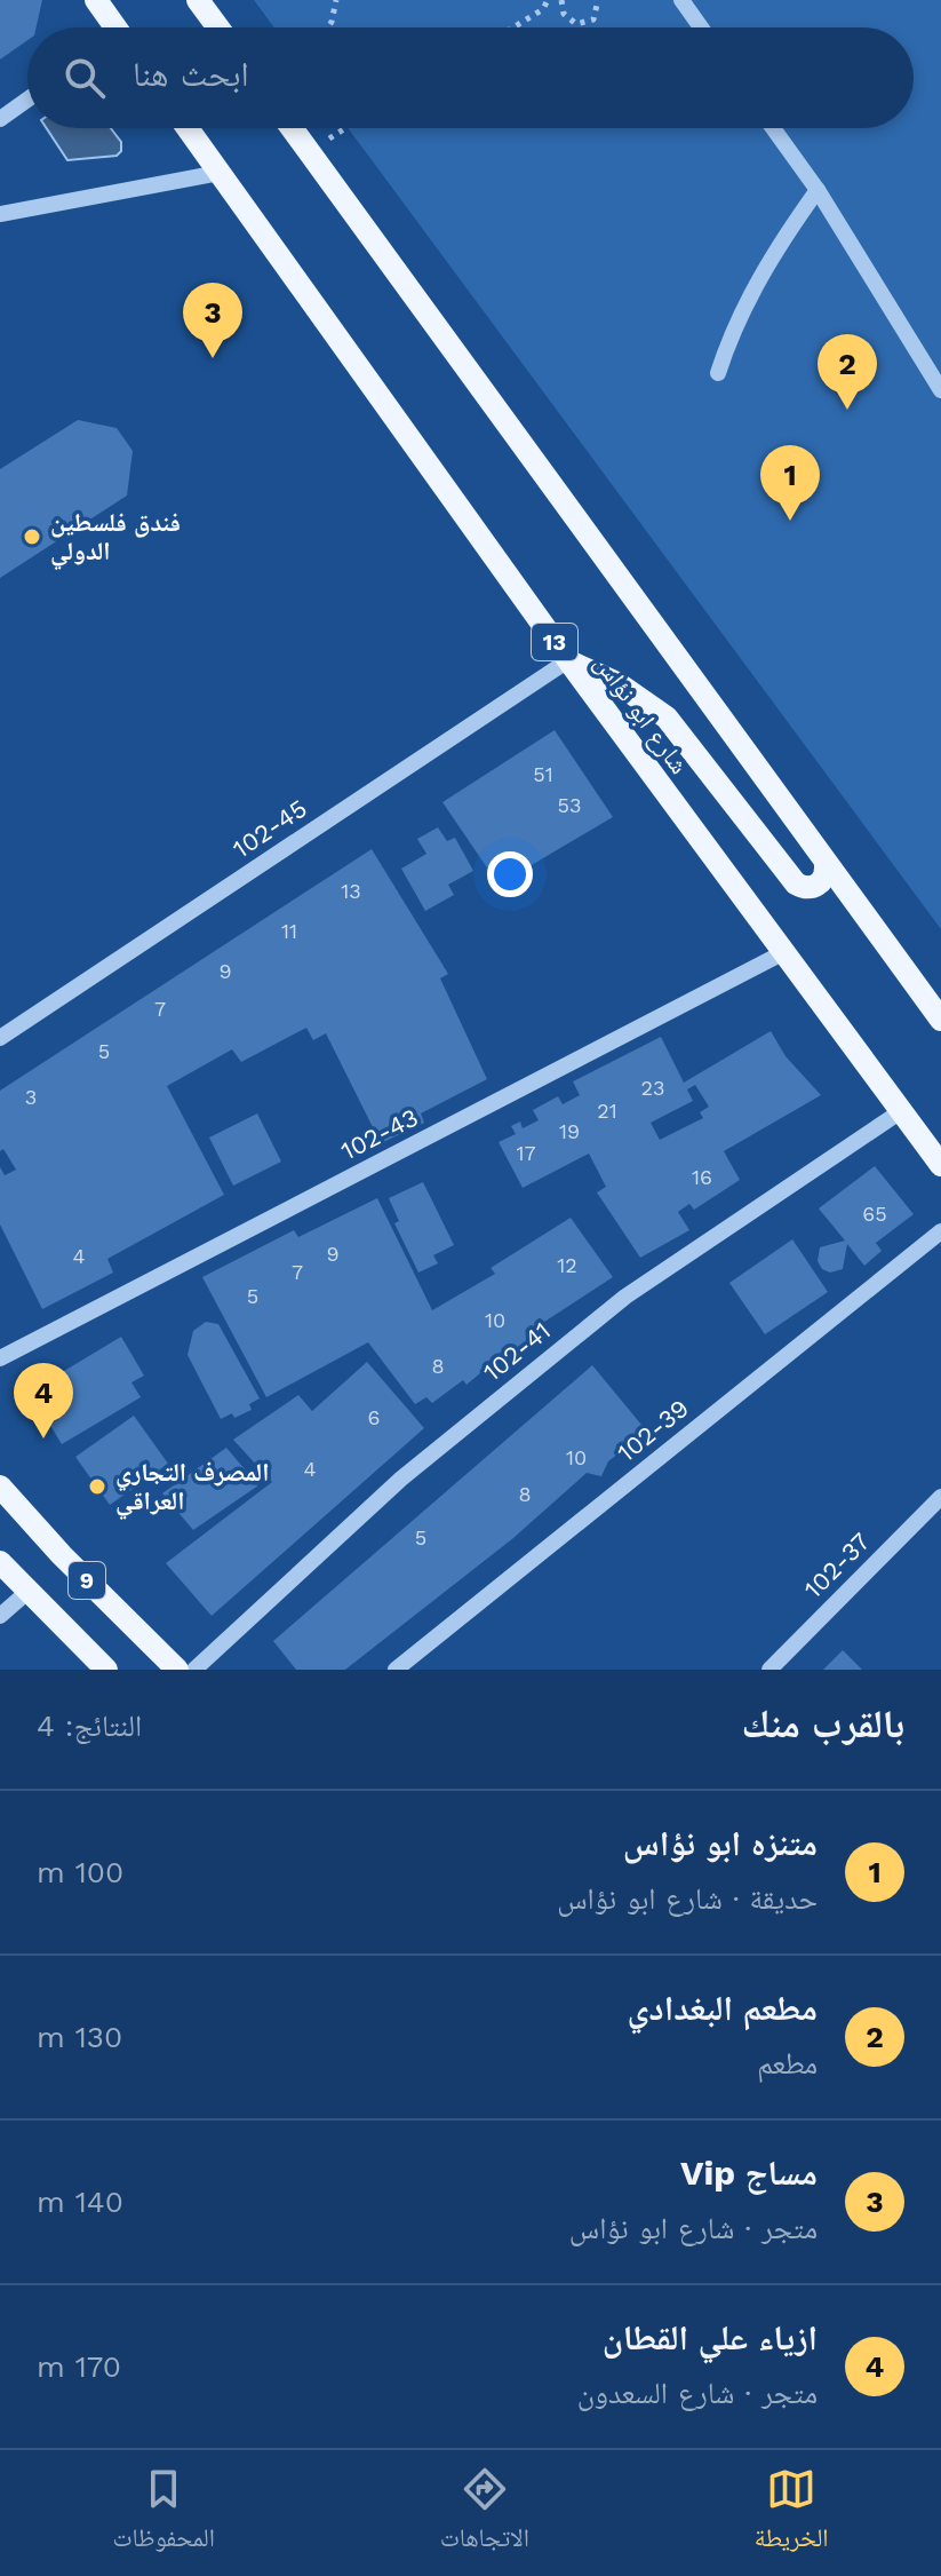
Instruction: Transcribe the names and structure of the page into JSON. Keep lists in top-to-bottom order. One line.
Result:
{"streets":{"main road":["13","شارع ابو نؤاس","9"],"street":["102-45","102-43","102-41","102-39","102-37"]},"crossings":[["شارع ابو نؤاس","102-45"],["شارع ابو نؤاس","102-43"],["شارع ابو نؤاس","102-41"]],"places":["فندق فلسطين الدولي","المصرف التجاري العراقي"],"house_numbers":["51","53","13","11","9","7","5","23","3","21","19","17","16","65","9","4","12","7","5","10","8","6","10","4","8","5"],"page":{"search":"ابحث هنا","pins":["3","2","1","4"],"heading":["بالقرب منك","النتائج: 4"],"list":[{"mark":"1","name":"متنزه ابو نؤاس","note":"حديقة · شارع ابو نؤاس","value":"100 m"},{"mark":"2","name":"مطعم البغدادي","note":"مطعم","value":"130 m"},{"mark":"3","name":"مساج Vip","note":"متجر · شارع ابو نؤاس","value":"140 m"},{"mark":"4","name":"ازياء علي القطان","note":"متجر · شارع السعدون","value":"170 m"}],"nav":["الخريطة","الاتجاهات","المحفوظات"]}}
